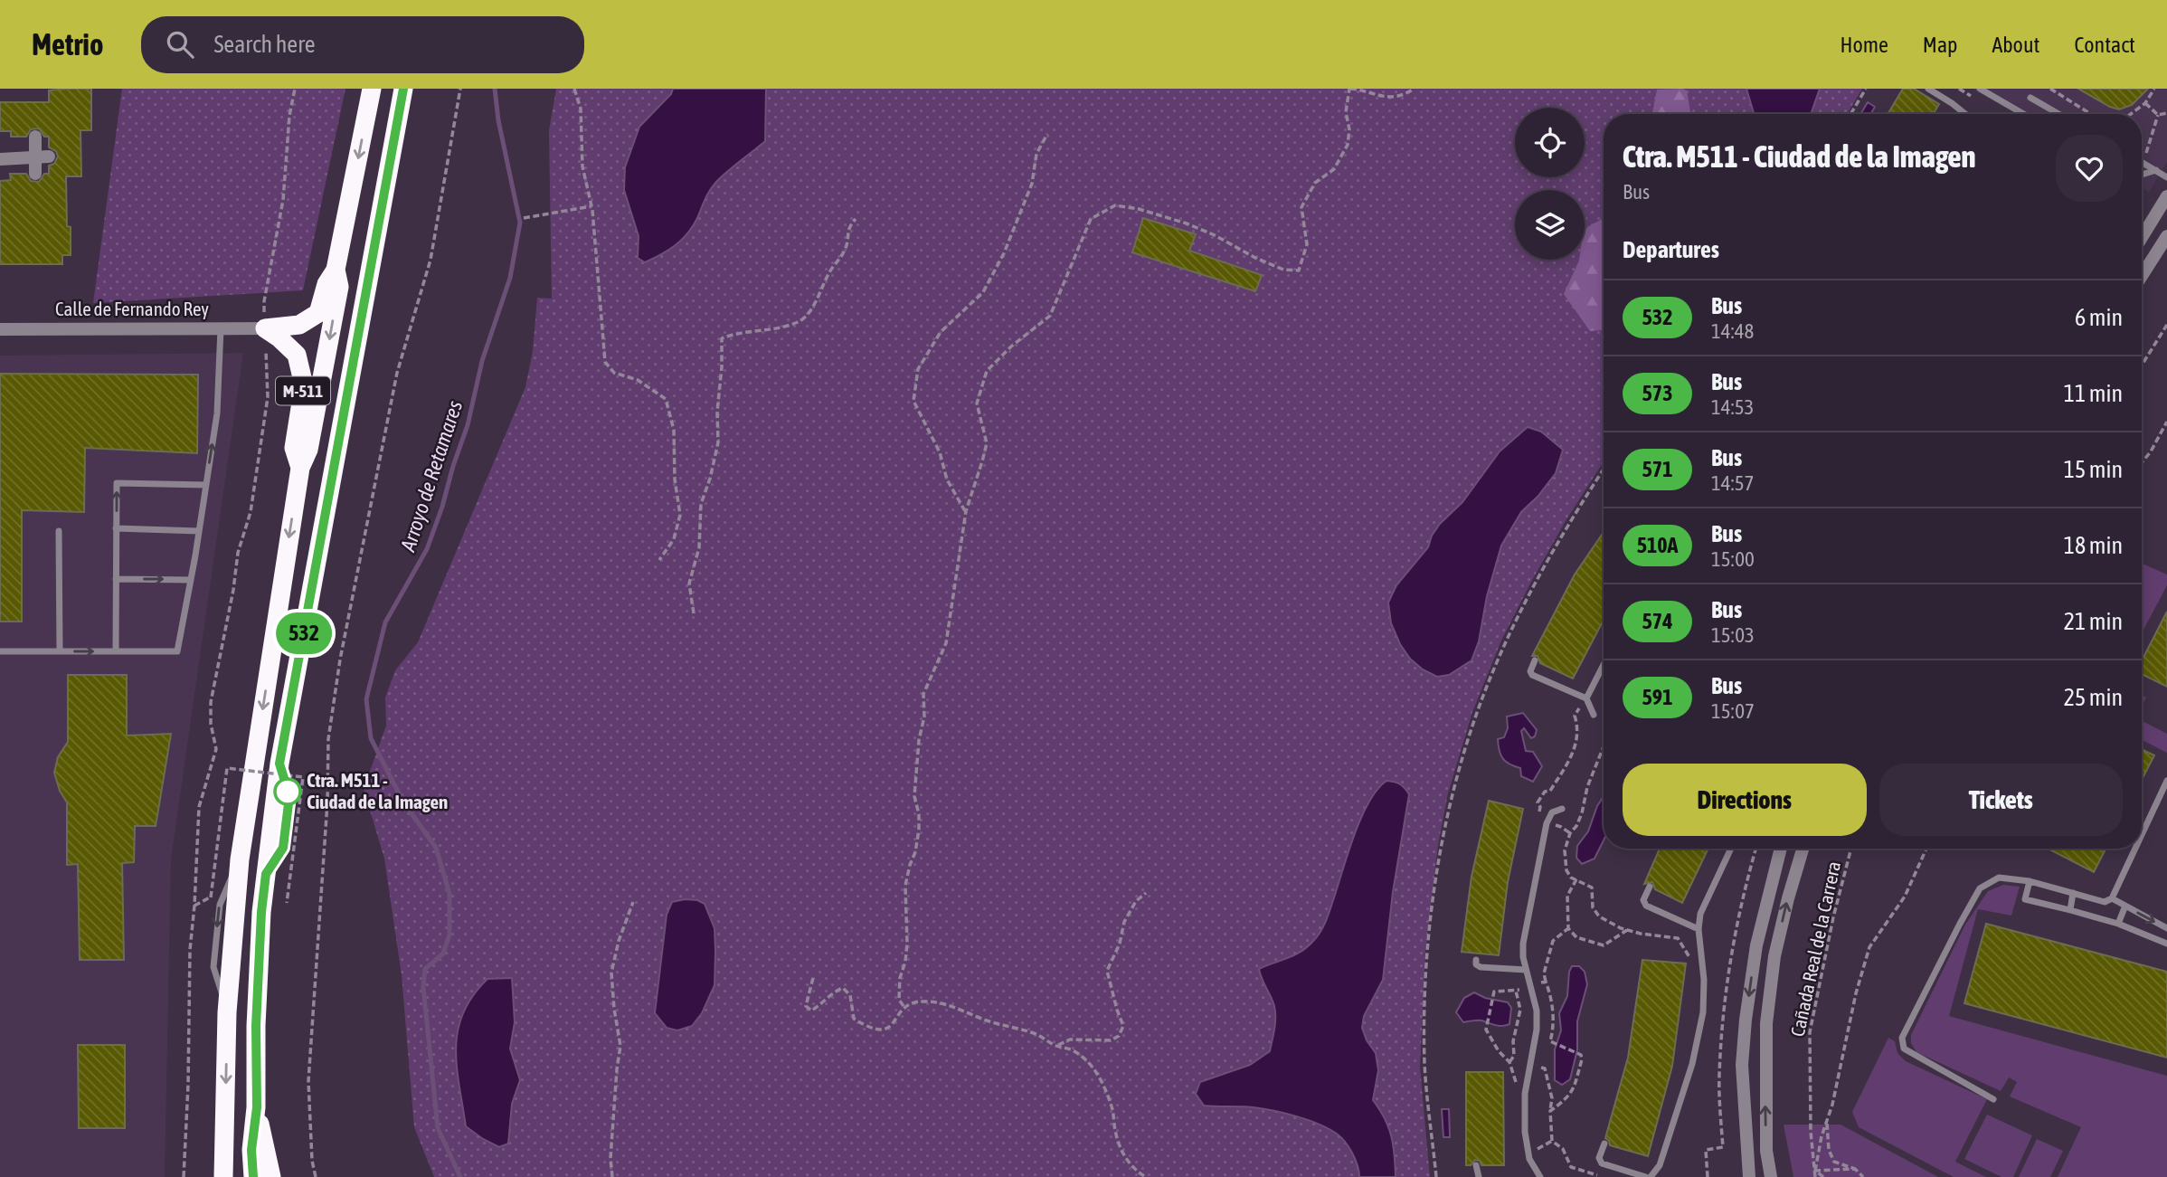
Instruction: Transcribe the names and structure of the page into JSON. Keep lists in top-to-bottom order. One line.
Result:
{"streets":{"highway":["M-511"],"street":["Calle de Fernando Rey"],"path":["Cañada Real de la Carrera"]},"crossings":[["Calle de Fernando Rey","M-511"]],"water":["Arroyo de Retamares"],"places":["Ctra. M511 - Ciudad de la Imagen"],"lines":["bus line 532"],"page":{"header":"Metrio","search":"Search here","nav":["Home","Map","About","Contact"],"on_map":"532","heading":[["Ctra. M511 - Ciudad de la Imagen","Bus"],"Departures"],"list":[{"mark":"532","name":"Bus","note":"14:48","value":"6 min"},{"mark":"573","name":"Bus","note":"14:53","value":"11 min"},{"mark":"571","name":"Bus","note":"14:57","value":"15 min"},{"mark":"510A","name":"Bus","note":"15:00","value":"18 min"},{"mark":"574","name":"Bus","note":"15:03","value":"21 min"},{"mark":"591","name":"Bus","note":"15:07","value":"25 min"}],"buttons":["Directions","Tickets"]}}
